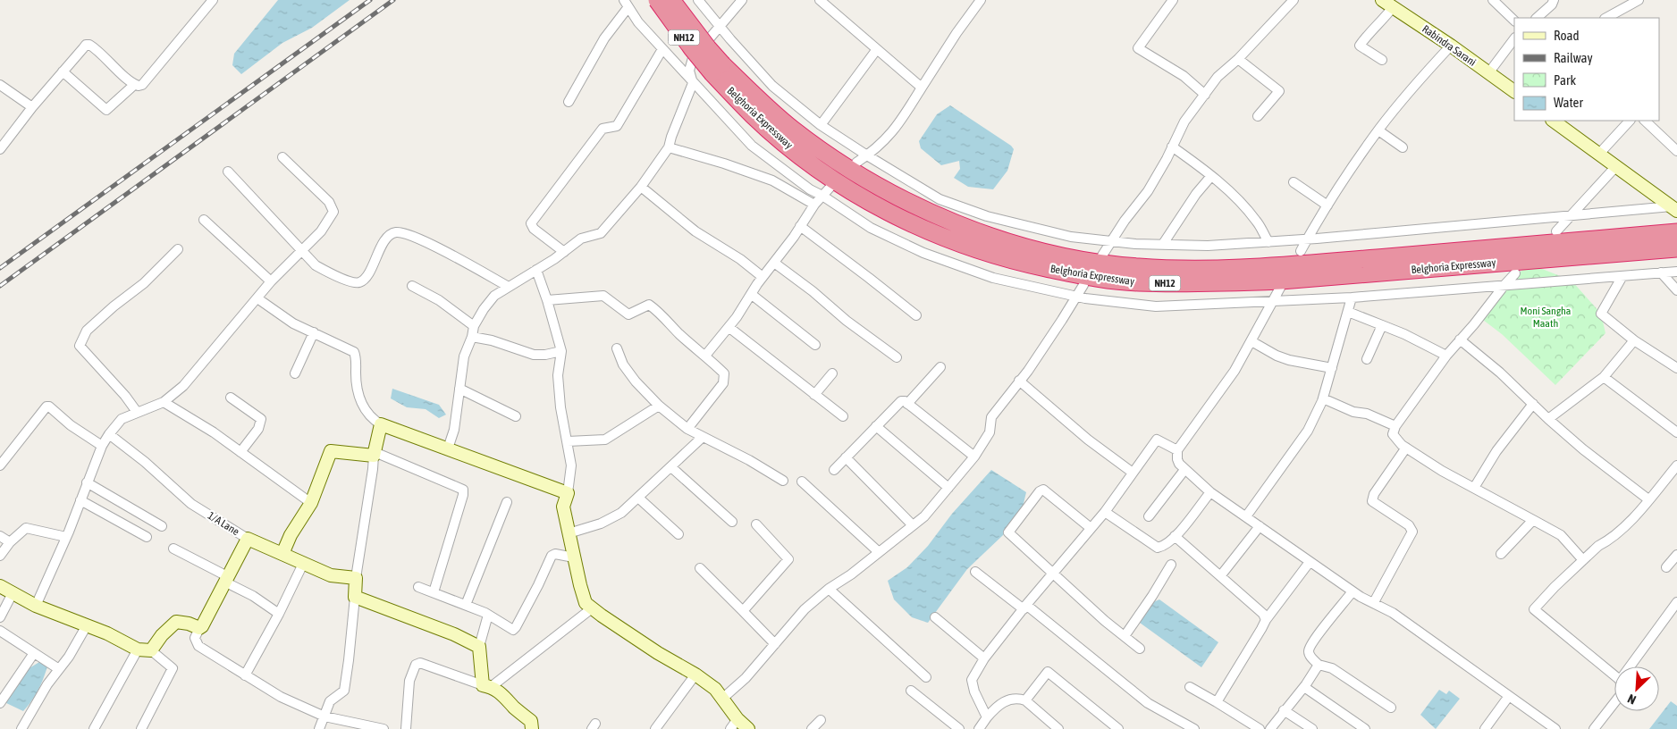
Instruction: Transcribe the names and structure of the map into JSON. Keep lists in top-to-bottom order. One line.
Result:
{"streets":{"highway":["NH12","Belghoria Expressway"],"street":["Rabindra Sarani","1/A Lane"]},"parks":["Moni Sangha Maath"],"legend":["Road","Railway","Park","Water"],"north":"bottom left"}
